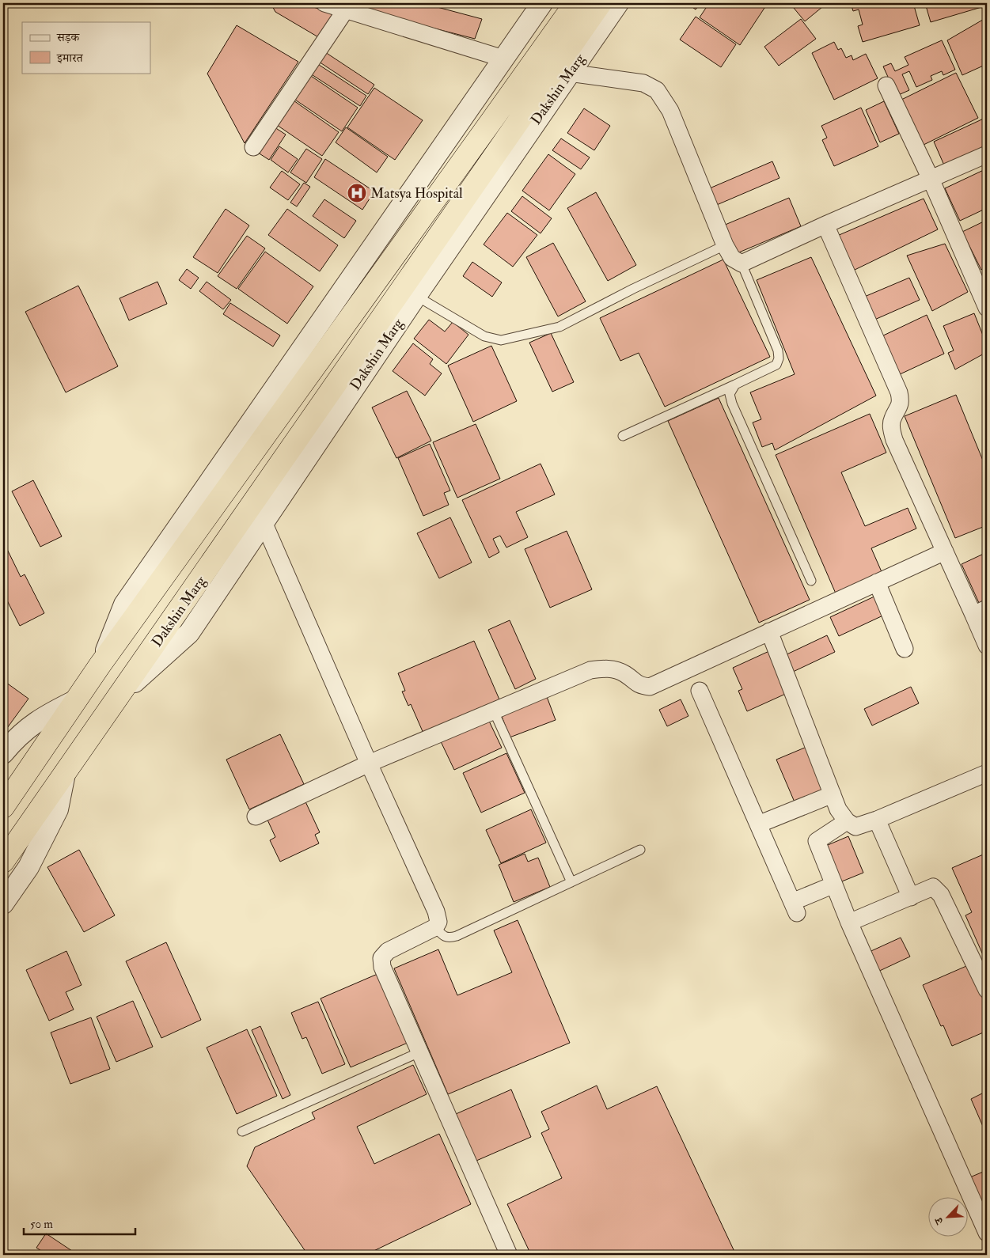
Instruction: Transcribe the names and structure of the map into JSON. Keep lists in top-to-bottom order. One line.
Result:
{"streets":{"highway":["Dakshin Marg"]},"places":{"hospital":["Matsya Hospital"]},"legend":["सड़क","इमारत"],"scale_bar":"50 m","north":"bottom left"}
